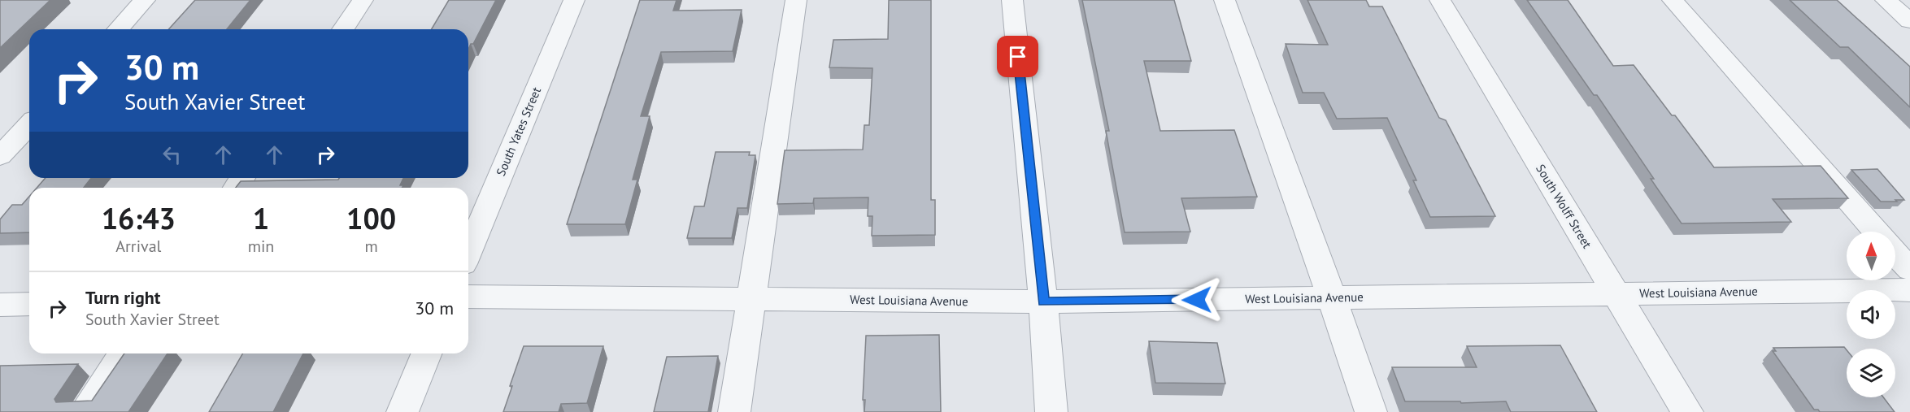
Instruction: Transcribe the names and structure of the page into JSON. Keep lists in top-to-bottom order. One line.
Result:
{"streets":{"street":["South Yates Street","South Wolff Street","West Louisiana Avenue"]},"crossings":[["South Wolff Street","West Louisiana Avenue"]],"north":"top","page":{"turn":["30 m","South Xavier Street"],"eta":["16:43","Arrival","1","min","100","m"],"list":[{"name":"Turn right","note":"South Xavier Street","value":"30 m"}]}}
